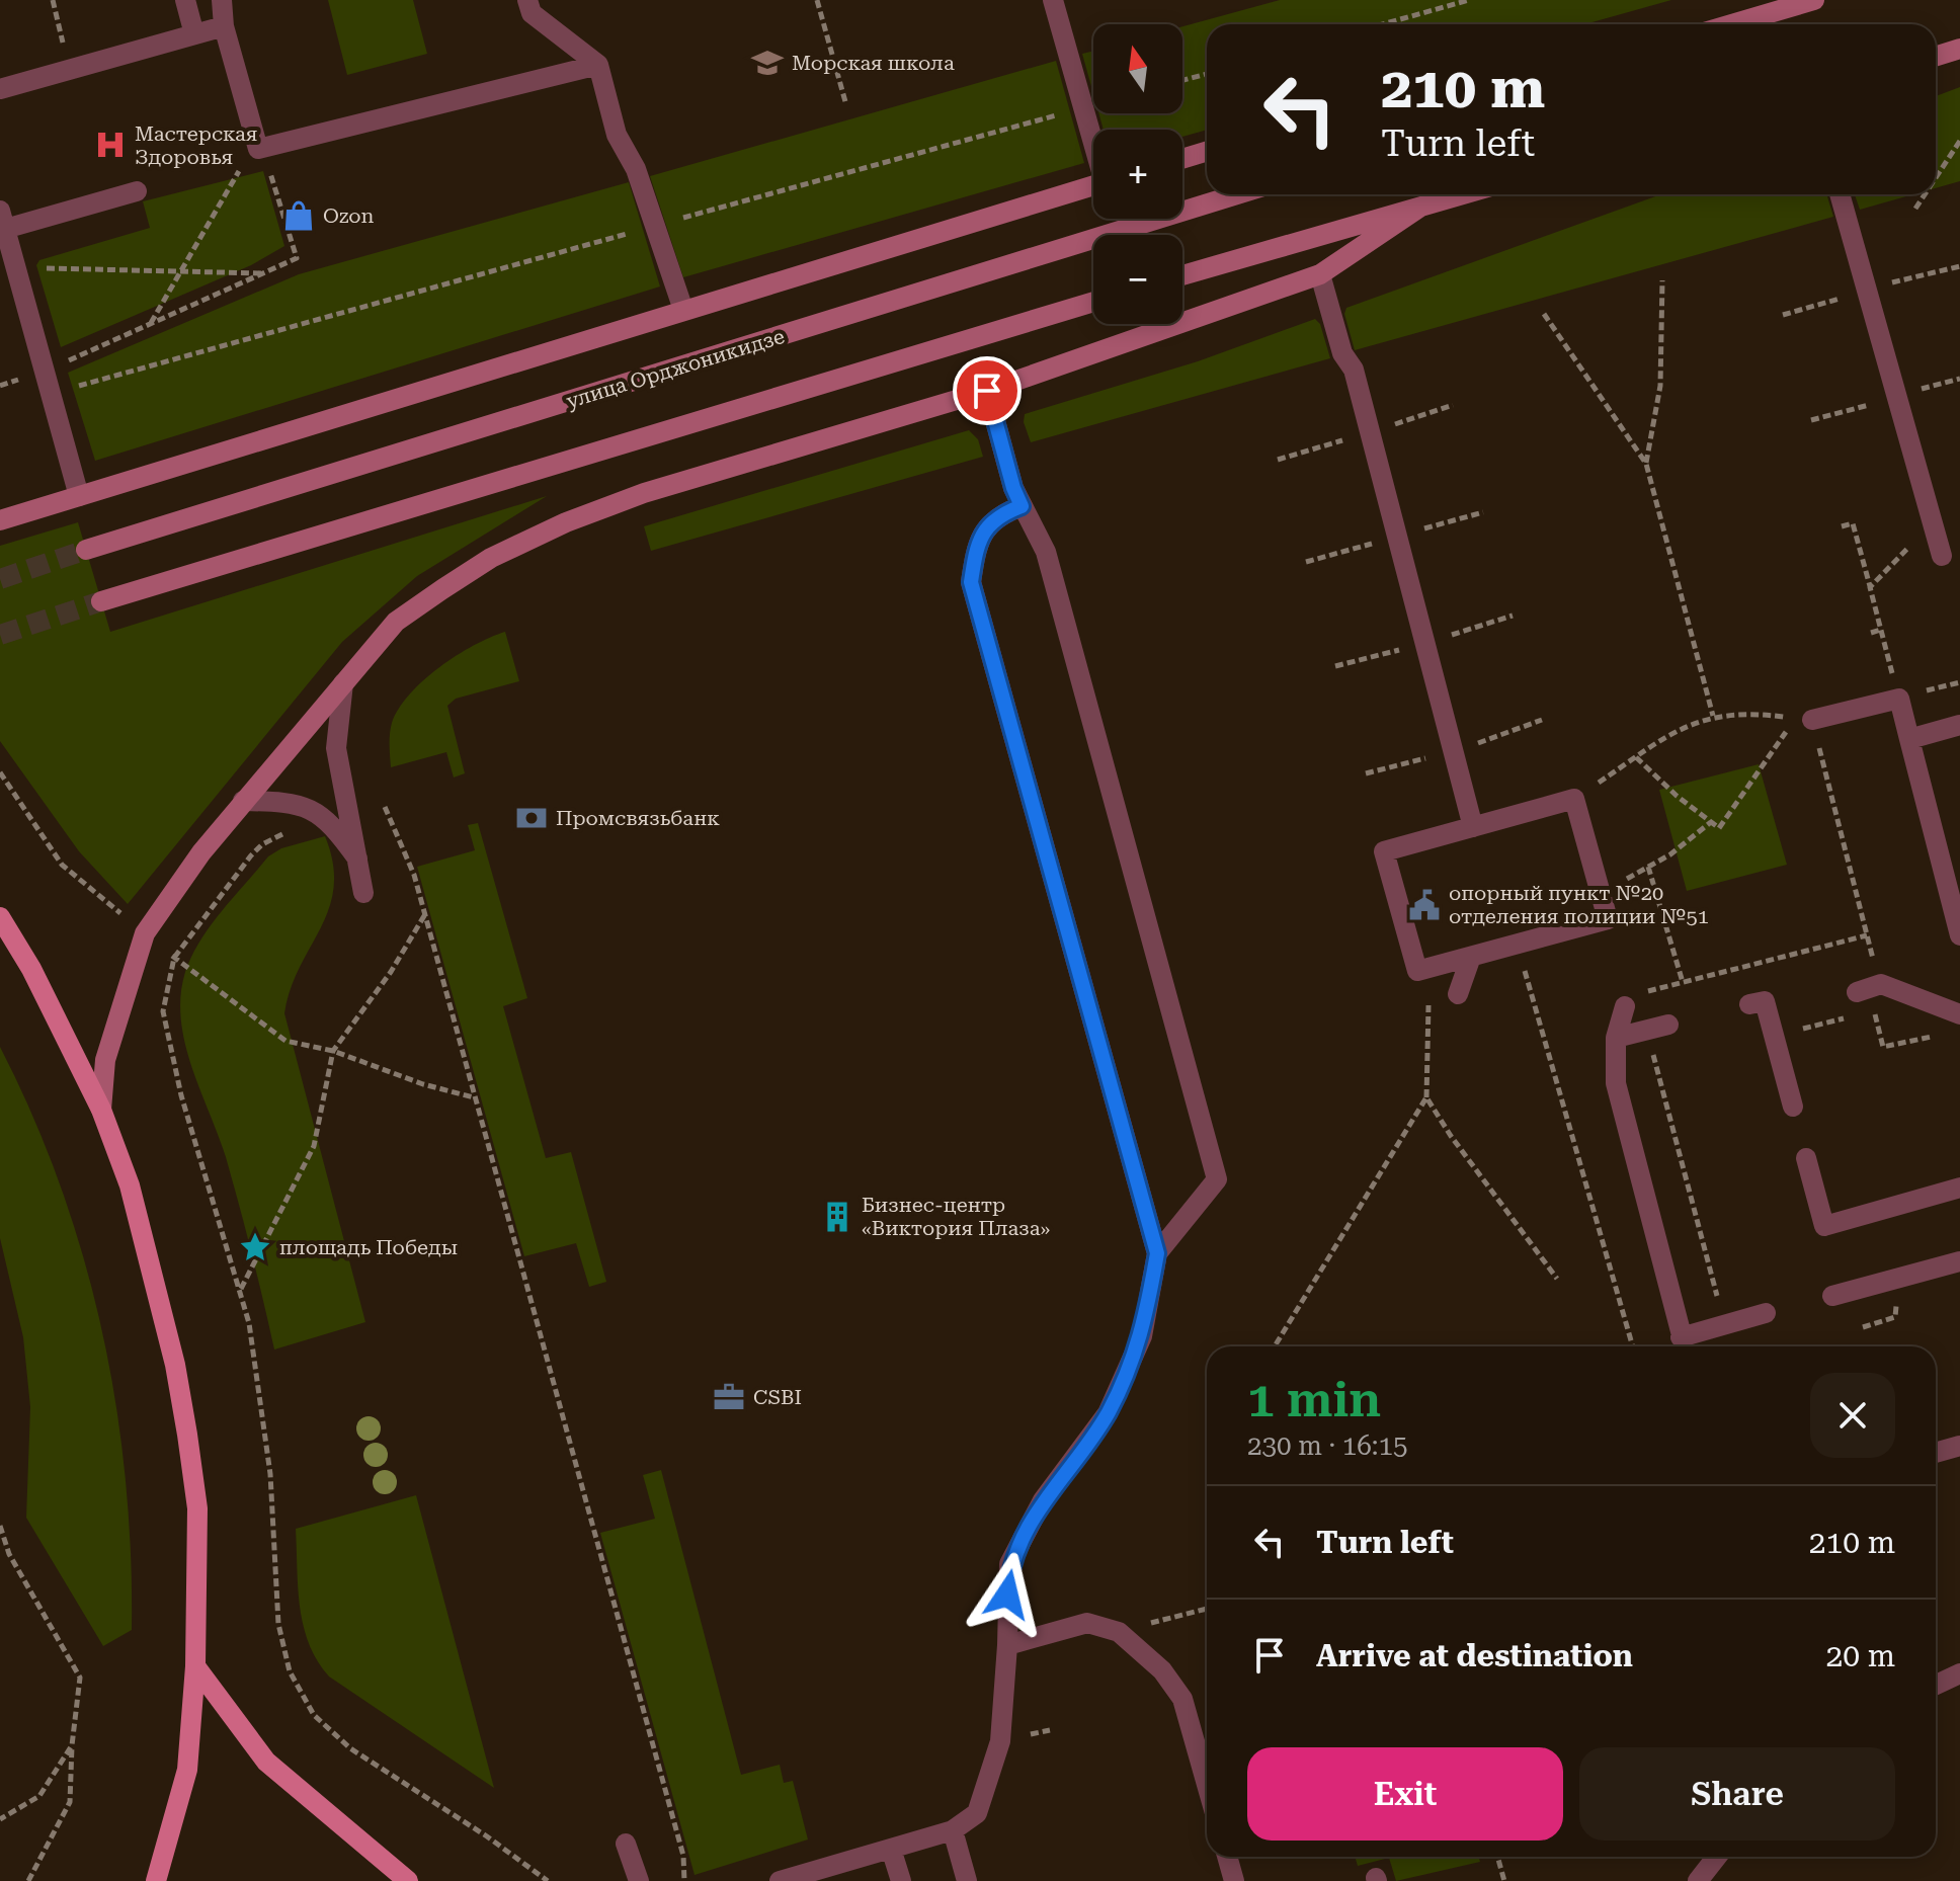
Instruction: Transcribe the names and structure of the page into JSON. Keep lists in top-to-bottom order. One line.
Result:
{"streets":{"main road":["улица Орджоникидзе"]},"places":{"school or university":["Морская школа"],"hospital":["Мастерская Здоровья"],"shop":["Ozon"],"bank":["Промсвязьбанк"],"public building":["опорный пункт №20 отделения полиции №51"],"building":["Бизнес-центр «Виктория Плаза»"],"place":["площадь Победы"],"office":["CSBI"]},"north":"top","page":{"map_buttons":["+","−"],"turn":["210 m","Turn left"],"heading":["1 min","230 m · 16:15"],"list":[{"name":"Turn left","value":"210 m"},{"name":"Arrive at destination","value":"20 m"}],"buttons":["Exit","Share"]}}
